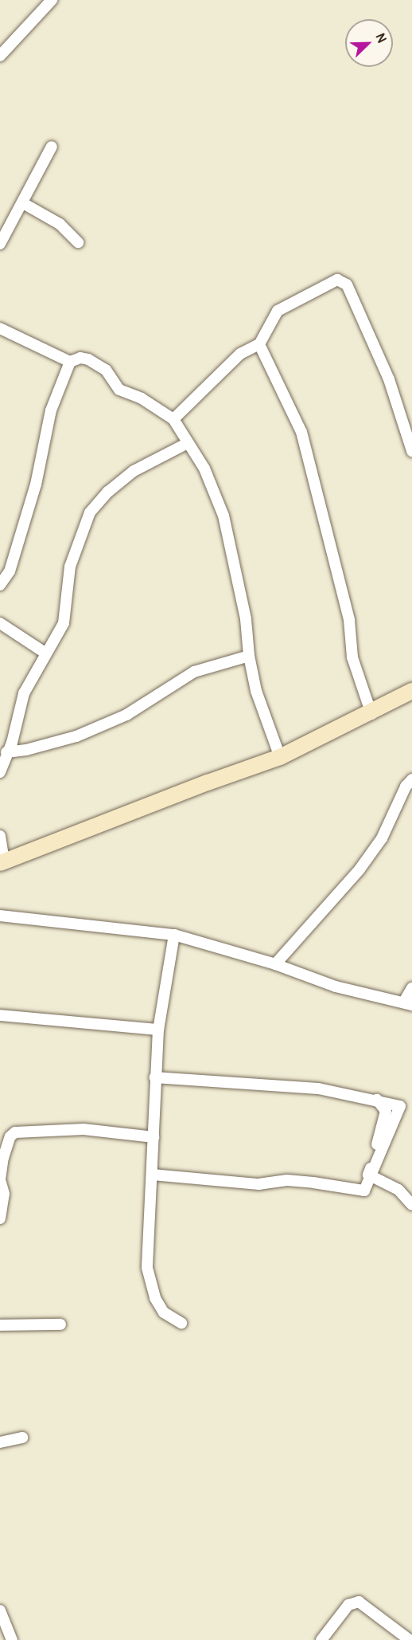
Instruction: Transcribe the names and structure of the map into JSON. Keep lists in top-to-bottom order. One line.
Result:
{"north":"top right"}
